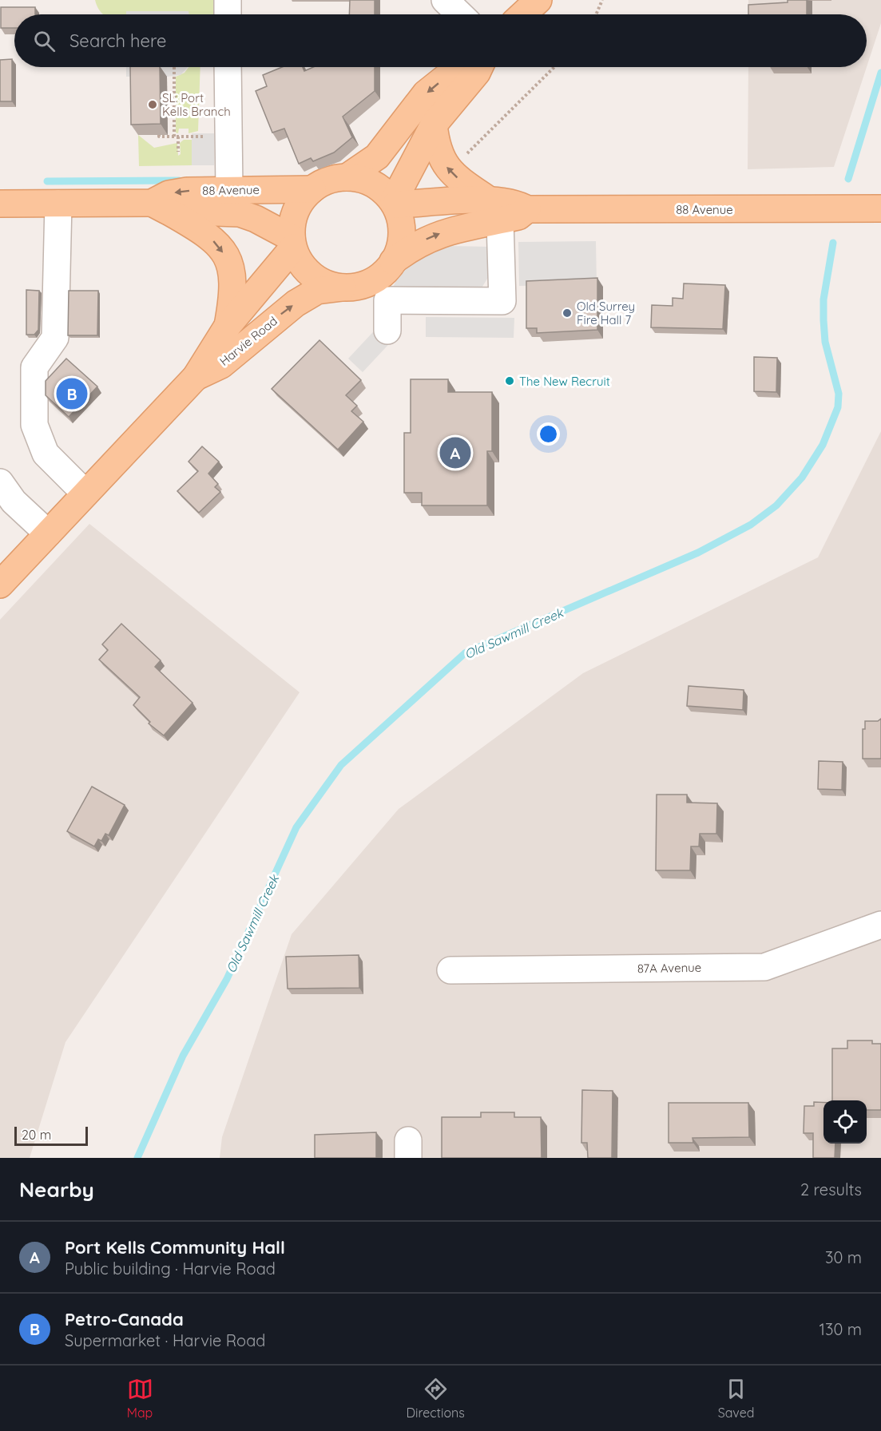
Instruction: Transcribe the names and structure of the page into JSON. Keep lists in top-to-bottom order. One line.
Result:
{"streets":{"main road":["88 Avenue","Harvie Road"],"street":["87A Avenue"]},"crossings":[["88 Avenue","Harvie Road"]],"water":["Old Sawmill Creek"],"places":["SL: Port Kells Branch","Old Surrey Fire Hall 7","The New Recruit"],"scale_bar":"20 m","page":{"search":"Search here","pins":["B","A"],"scale":"20 m","heading":["Nearby","2 results"],"list":[{"mark":"A","name":"Port Kells Community Hall","note":"Public building · Harvie Road","value":"30 m"},{"mark":"B","name":"Petro-Canada","note":"Supermarket · Harvie Road","value":"130 m"}],"nav":["Map","Directions","Saved"]}}
